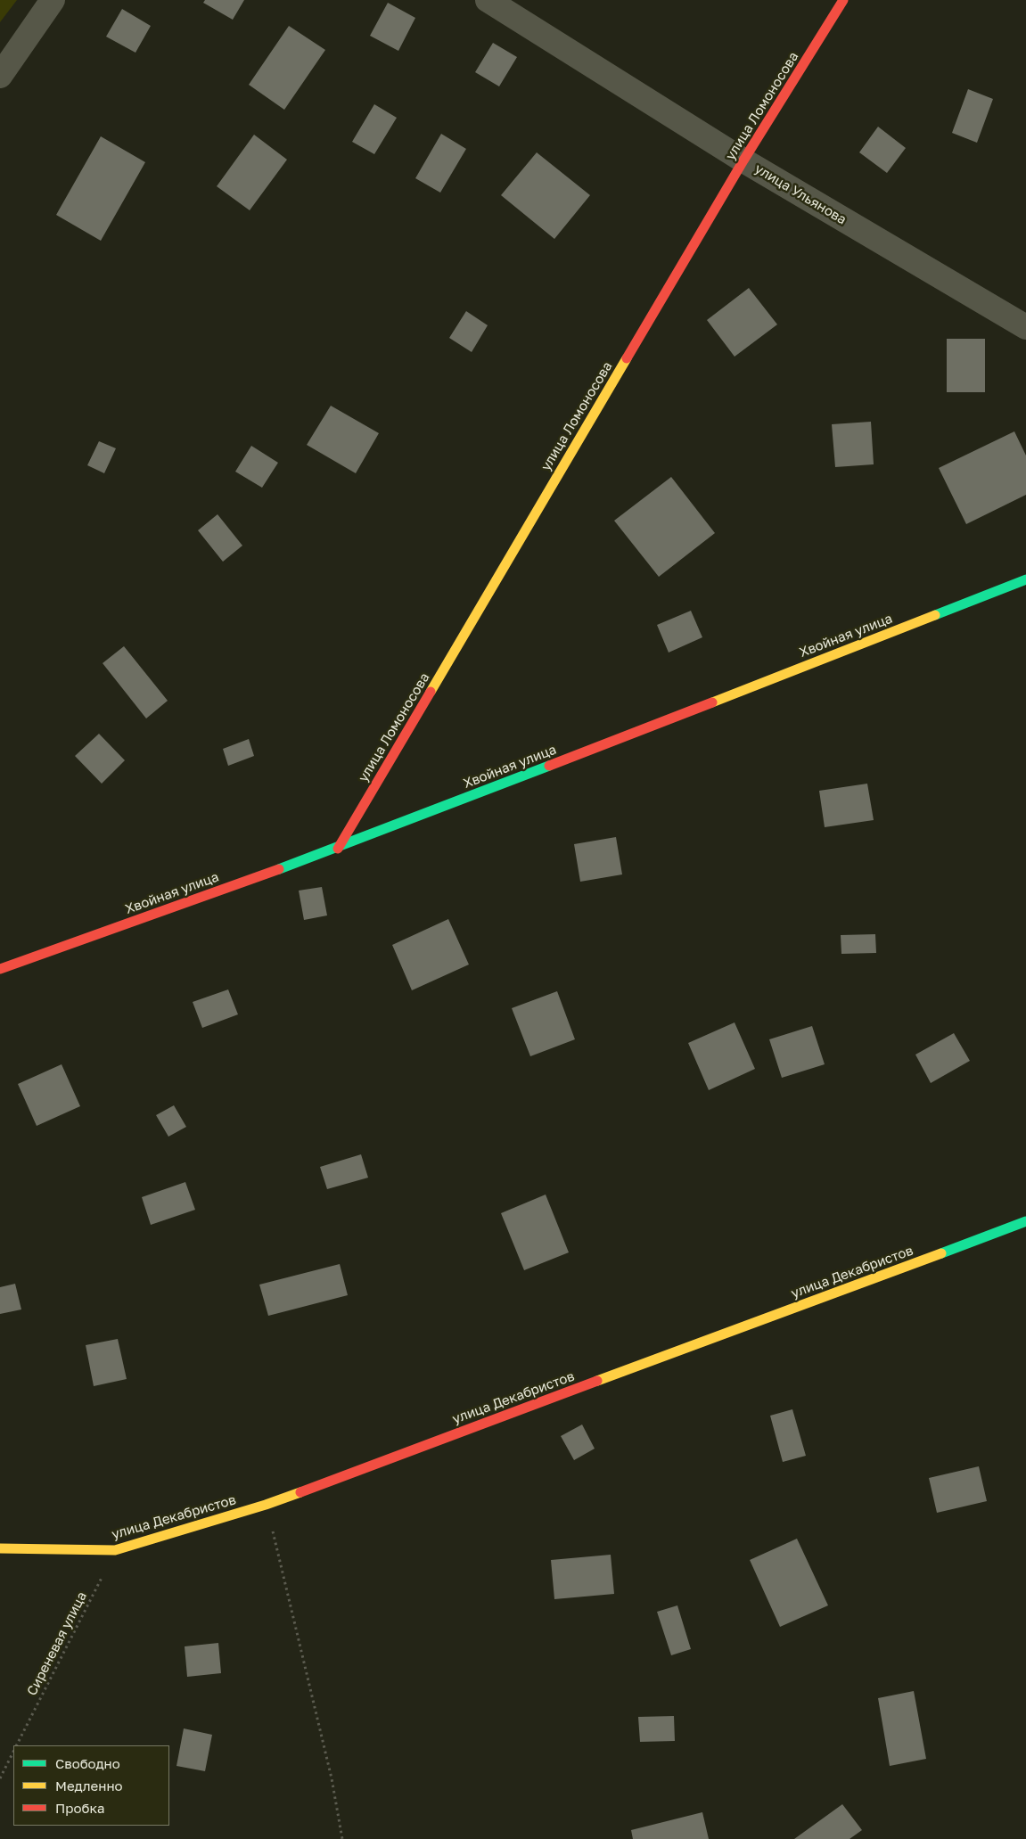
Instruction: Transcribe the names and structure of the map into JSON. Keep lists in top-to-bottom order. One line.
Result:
{"streets":{"street":["улица Ломоносова","улица Ульянова","Хвойная улица","улица Декабристов"],"path":["Сиреневая улица"]},"crossings":[["улица Ломоносова","улица Ульянова"],["улица Ломоносова","Хвойная улица"],["улица Декабристов","Сиреневая улица"]],"legend":["Свободно","Медленно","Пробка"]}
